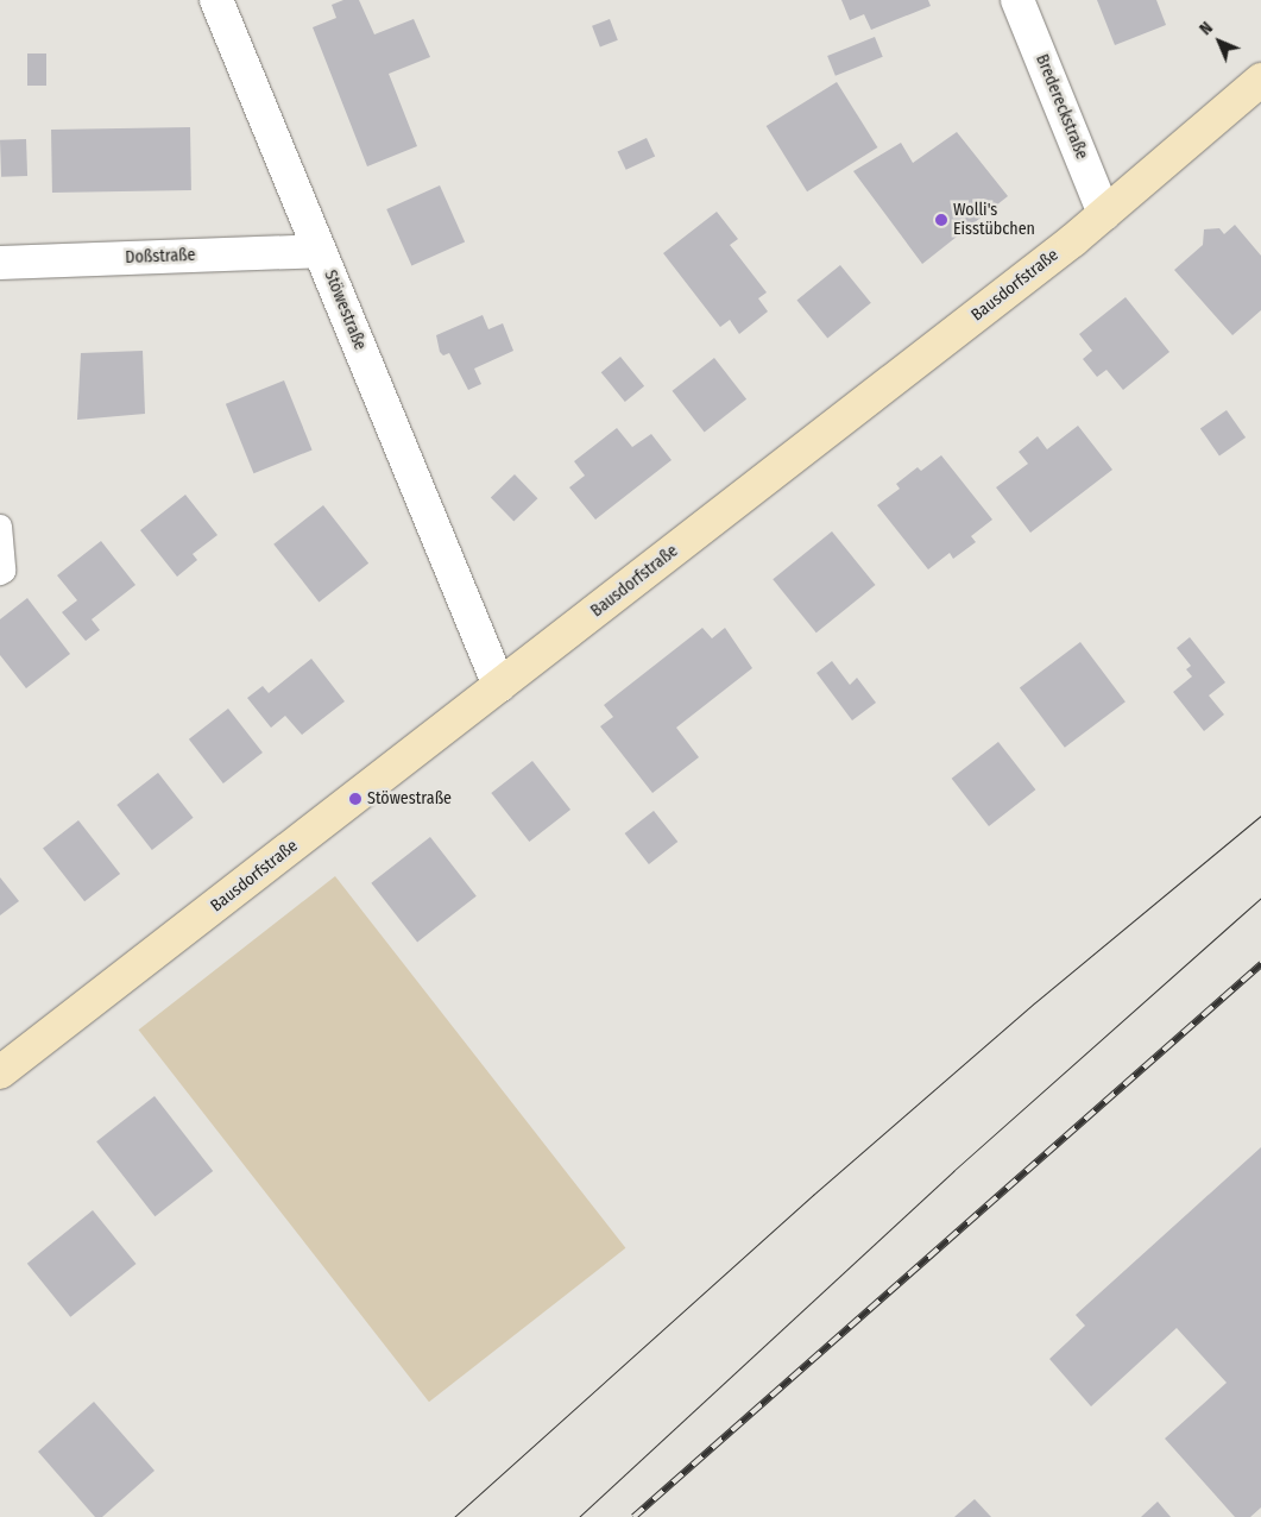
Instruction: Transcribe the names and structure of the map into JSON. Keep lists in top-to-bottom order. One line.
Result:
{"streets":{"street":["Bredereckstraße","Doßstraße","Bausdorfstraße","Stöwestraße"]},"crossings":[["Bredereckstraße","Bausdorfstraße"],["Doßstraße","Stöwestraße"],["Bausdorfstraße","Stöwestraße"]],"places":["Wolli's Eisstübchen","Stöwestraße"],"north":"top left"}
